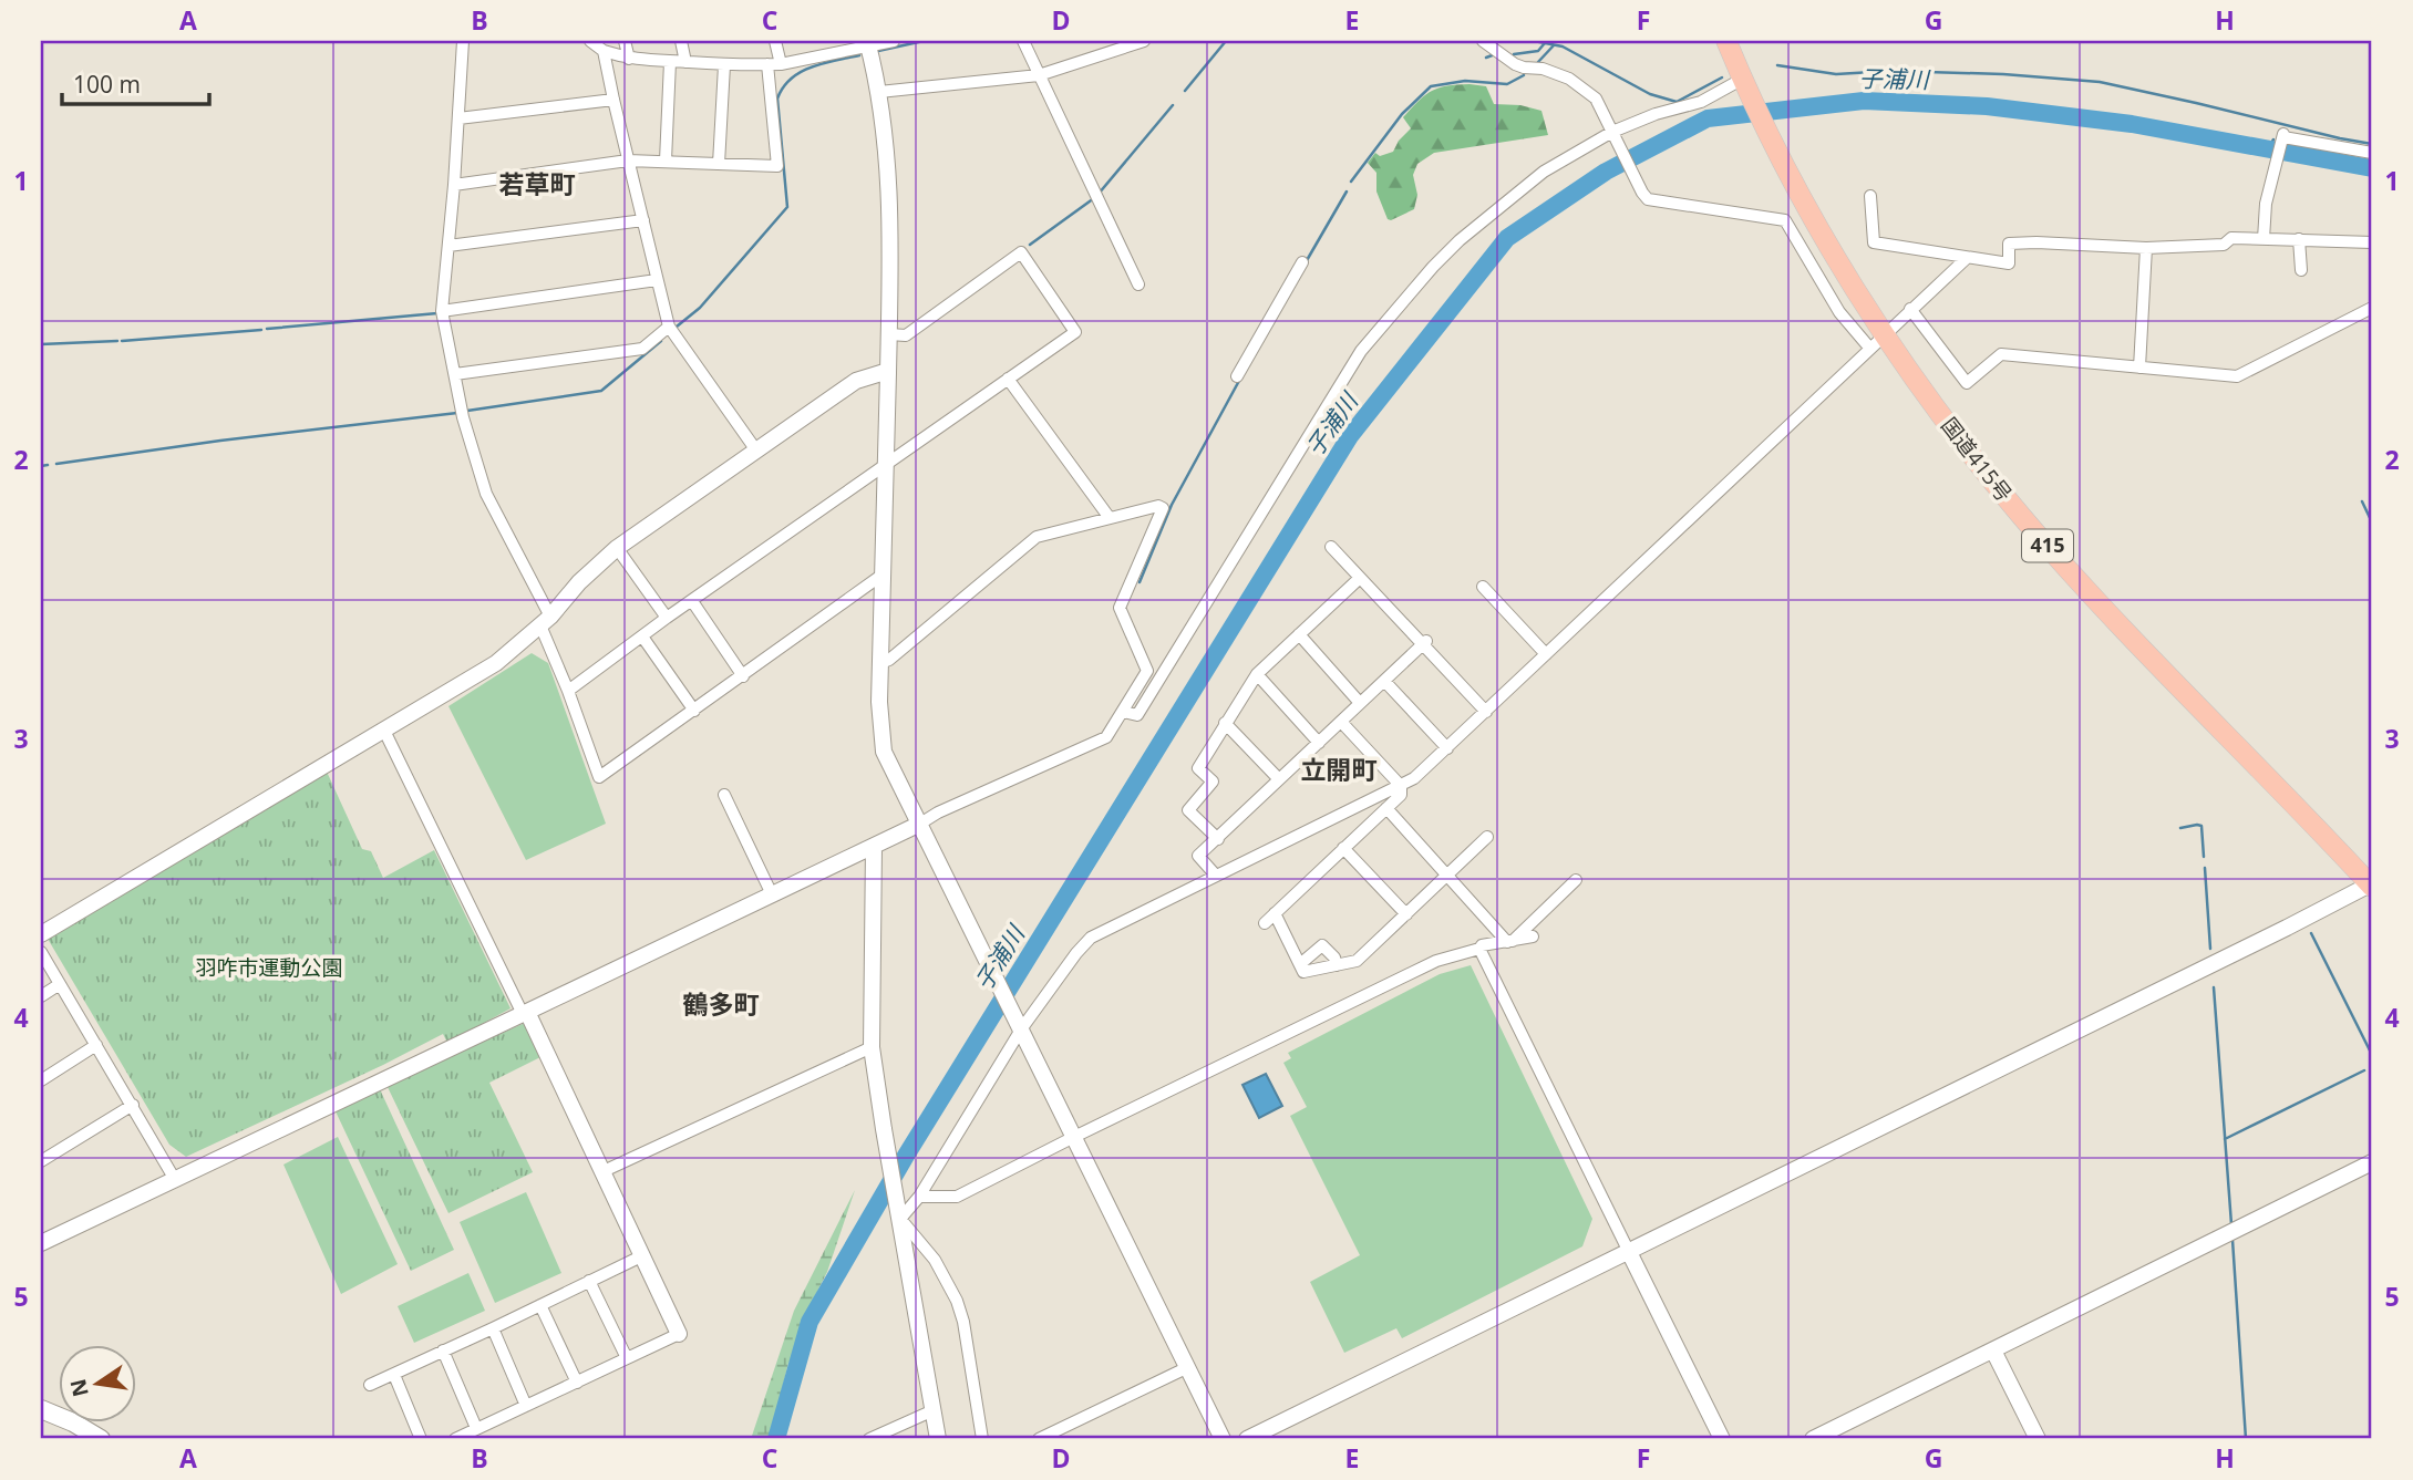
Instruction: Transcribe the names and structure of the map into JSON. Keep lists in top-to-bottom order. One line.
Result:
{"streets":{"highway":["国道415号","415"]},"districts":["若草町","立開町","鶴多町"],"water":["子浦川"],"parks":["羽咋市運動公園"],"scale_bar":"100 m","north":"left","grid":{"columns":["A","B","C","D","E","F","G","H"],"rows":["1","2","3","4","5"]}}
